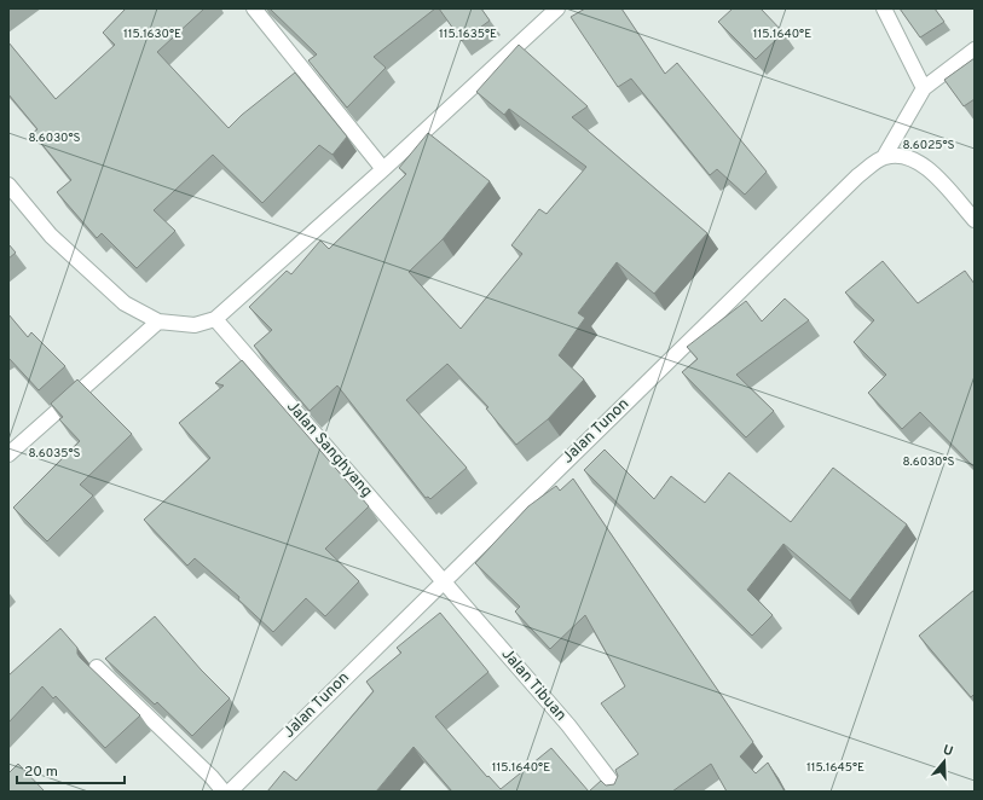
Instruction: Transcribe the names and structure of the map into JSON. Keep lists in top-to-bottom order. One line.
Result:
{"streets":{"street":["Jalan Tunon","Jalan Sanghyang","Jalan Tibuan"]},"crossings":[["Jalan Tunon","Jalan Sanghyang"],["Jalan Tunon","Jalan Tibuan"],["Jalan Sanghyang","Jalan Tibuan"]],"scale_bar":"20 m","north":"top","coordinates":["115.1635°E","115.1640°E","115.1630°E","8.6030°S","8.6025°S","8.6035°S","115.1645°E"]}
